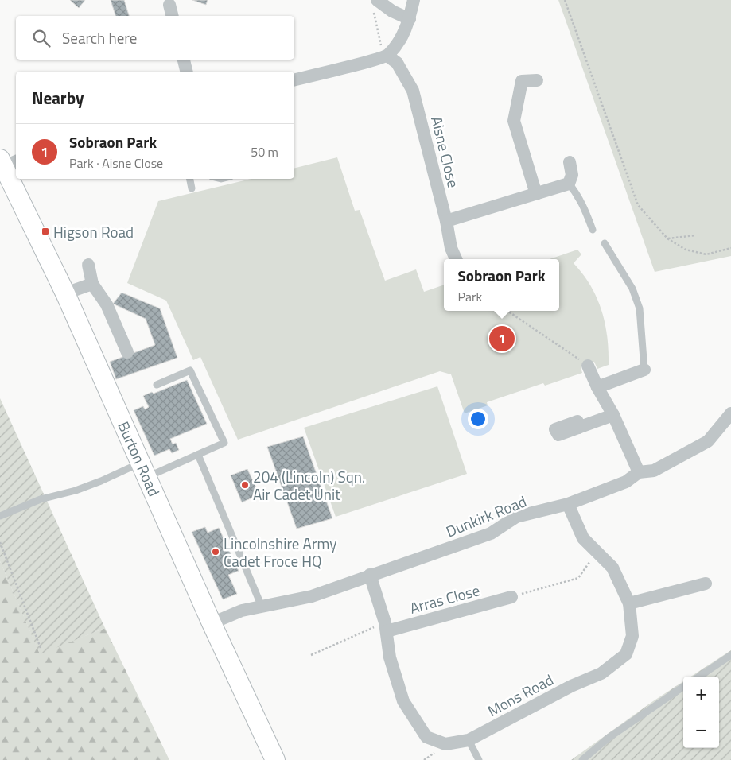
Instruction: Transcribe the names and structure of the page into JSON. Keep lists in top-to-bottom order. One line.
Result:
{"streets":{"main road":["Burton Road"],"street":["Aisne Close","Dunkirk Road","Arras Close","Mons Road"]},"crossings":[["Burton Road","Dunkirk Road"],["Dunkirk Road","Mons Road"],["Arras Close","Mons Road"]],"places":{"transit":["Higson Road"],"other":["204 (Lincoln) Sqn. Air Cadet Unit","Lincolnshire Army Cadet Froce HQ"]},"page":{"search":"Search here","heading":"Nearby","list":[{"mark":"1","name":"Sobraon Park","note":"Park · Aisne Close","value":"50 m"}],"popup":["Sobraon Park","Park"],"pins":"1","map_buttons":["+","−"]}}
